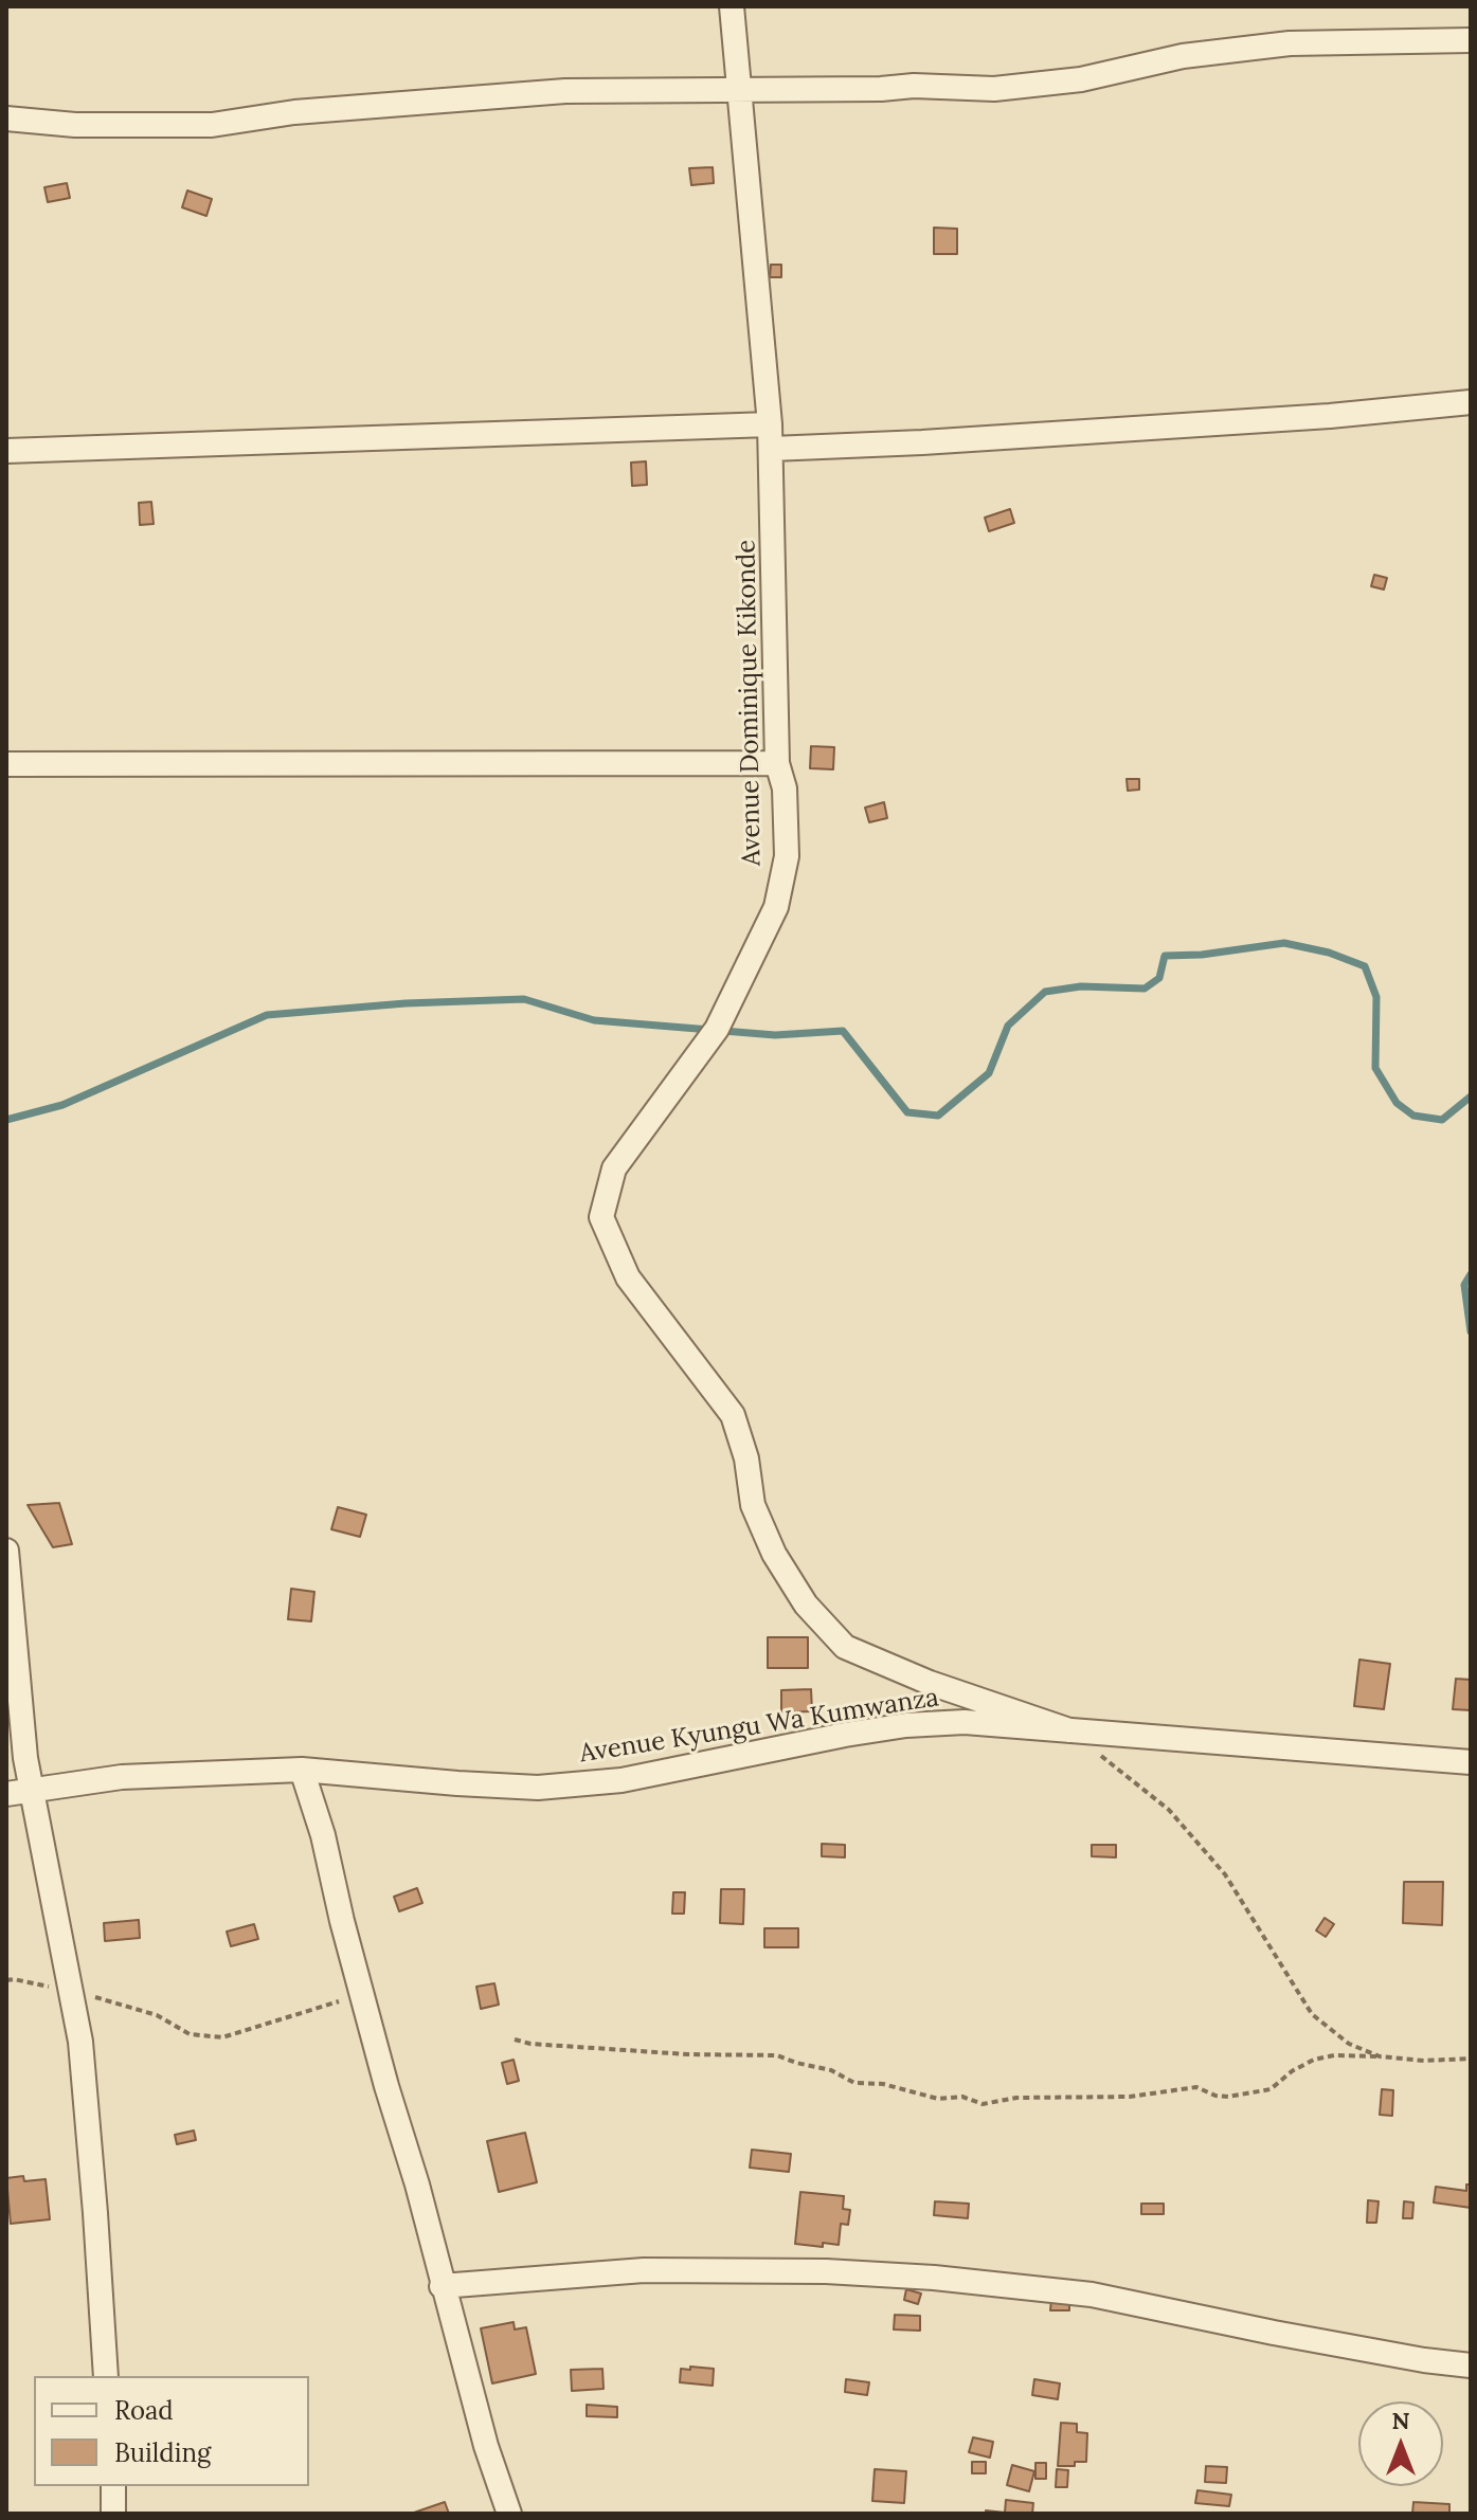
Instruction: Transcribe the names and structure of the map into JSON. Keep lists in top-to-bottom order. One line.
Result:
{"streets":{"street":["Avenue Dominique Kikonde","Avenue Kyungu Wa Kumwanza"]},"crossings":[["Avenue Dominique Kikonde","Avenue Kyungu Wa Kumwanza"]],"legend":["Road","Building"],"north":"top"}
